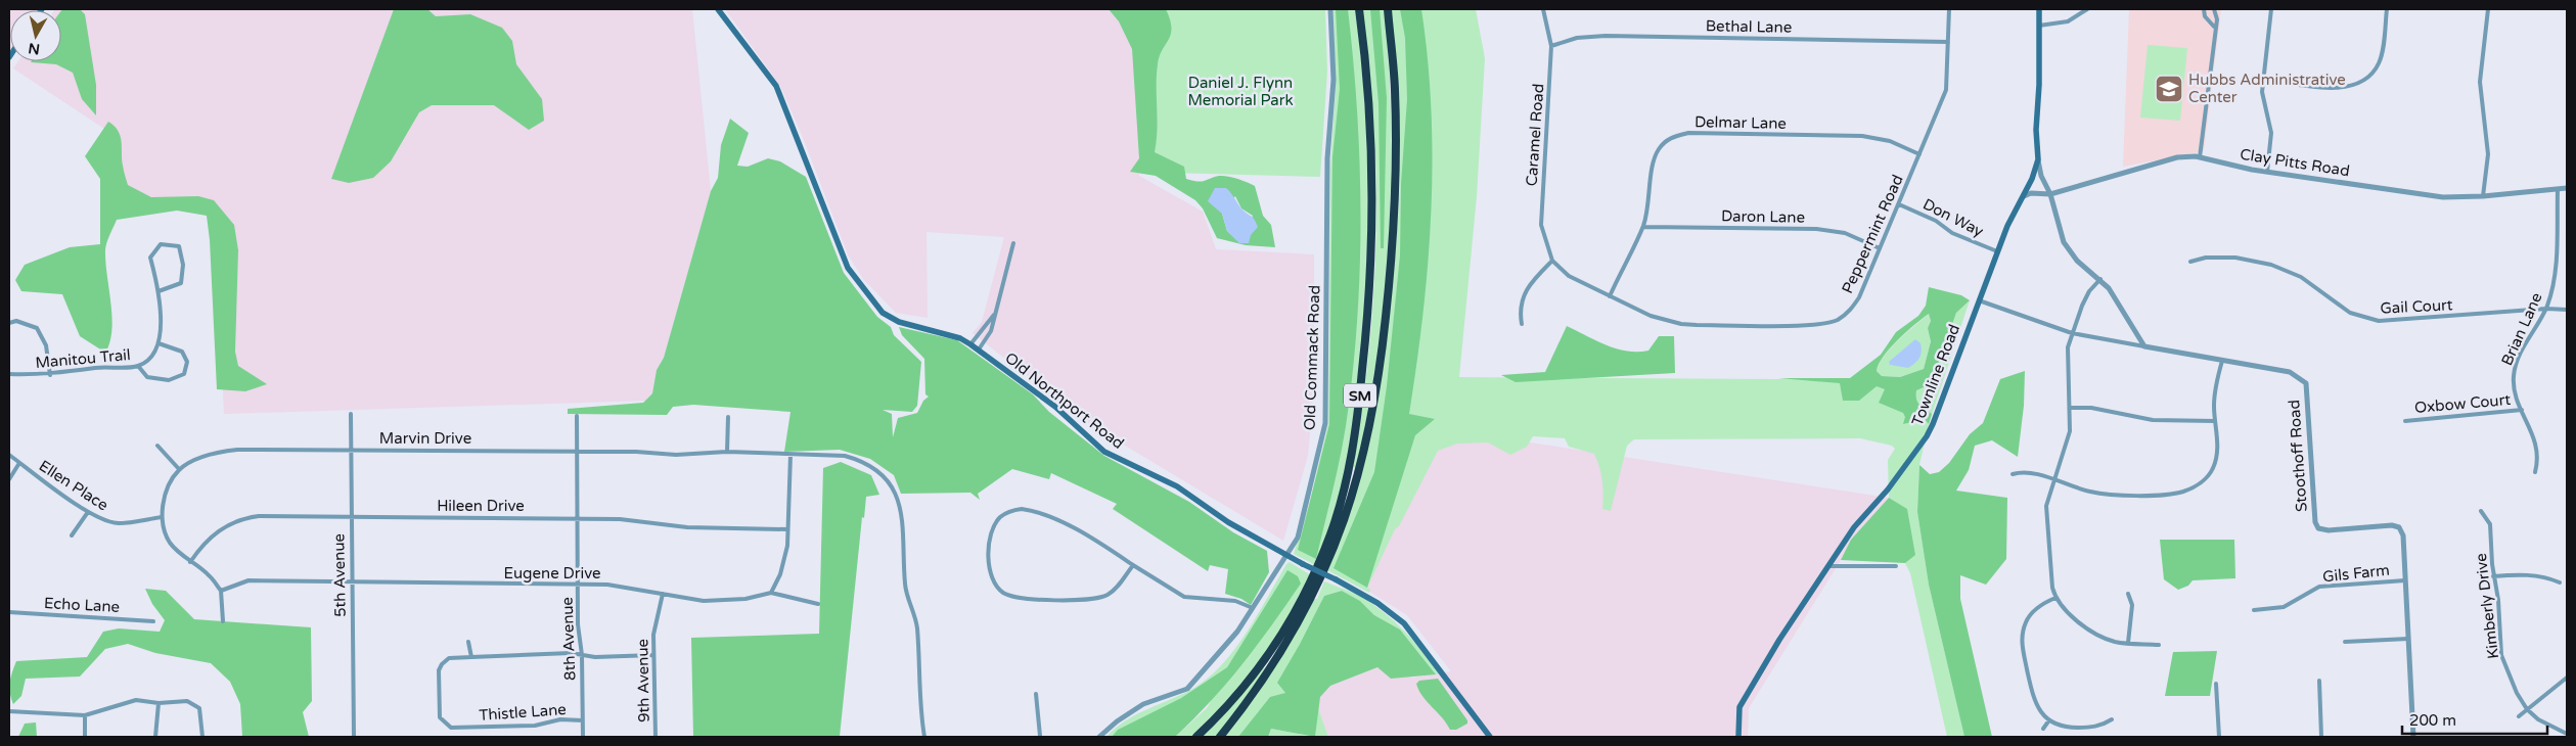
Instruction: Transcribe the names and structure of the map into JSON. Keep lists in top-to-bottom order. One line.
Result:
{"streets":{"highway":["SM"],"main road":["Townline Road","Old Northport Road"],"street":["Bethal Lane","Delmar Lane","Caramel Road","Clay Pitts Road","Daron Lane","Don Way","Peppermint Road","Gail Court","Brian Lane","Old Commack Road","Manitou Trail","Oxbow Court","Marvin Drive","Stoothoff Road","Ellen Place","Hileen Drive","Eugene Drive","Gils Farm","5th Avenue","Echo Lane","Kimberly Drive","8th Avenue","9th Avenue","Thistle Lane"]},"crossings":[["Bethal Lane","Caramel Road"],["Bethal Lane","Peppermint Road"],["Delmar Lane","Daron Lane"],["Delmar Lane","Peppermint Road"],["Caramel Road","Peppermint Road"],["Clay Pitts Road","Brian Lane"],["Clay Pitts Road","Townline Road"],["Daron Lane","Peppermint Road"],["Don Way","Peppermint Road"],["Don Way","Townline Road"],["Gail Court","Brian Lane"],["Brian Lane","Oxbow Court"],["Old Commack Road","Old Northport Road"],["Marvin Drive","5th Avenue"],["Marvin Drive","8th Avenue"],["Stoothoff Road","Gils Farm"],["Hileen Drive","5th Avenue"],["Hileen Drive","8th Avenue"],["Eugene Drive","5th Avenue"],["Eugene Drive","8th Avenue"],["Eugene Drive","9th Avenue"],["8th Avenue","Thistle Lane"]],"parks":["Daniel J. Flynn Memorial Park"],"places":{"school or university":["Hubbs Administrative Center"]},"scale_bar":"200 m","north":"bottom"}
